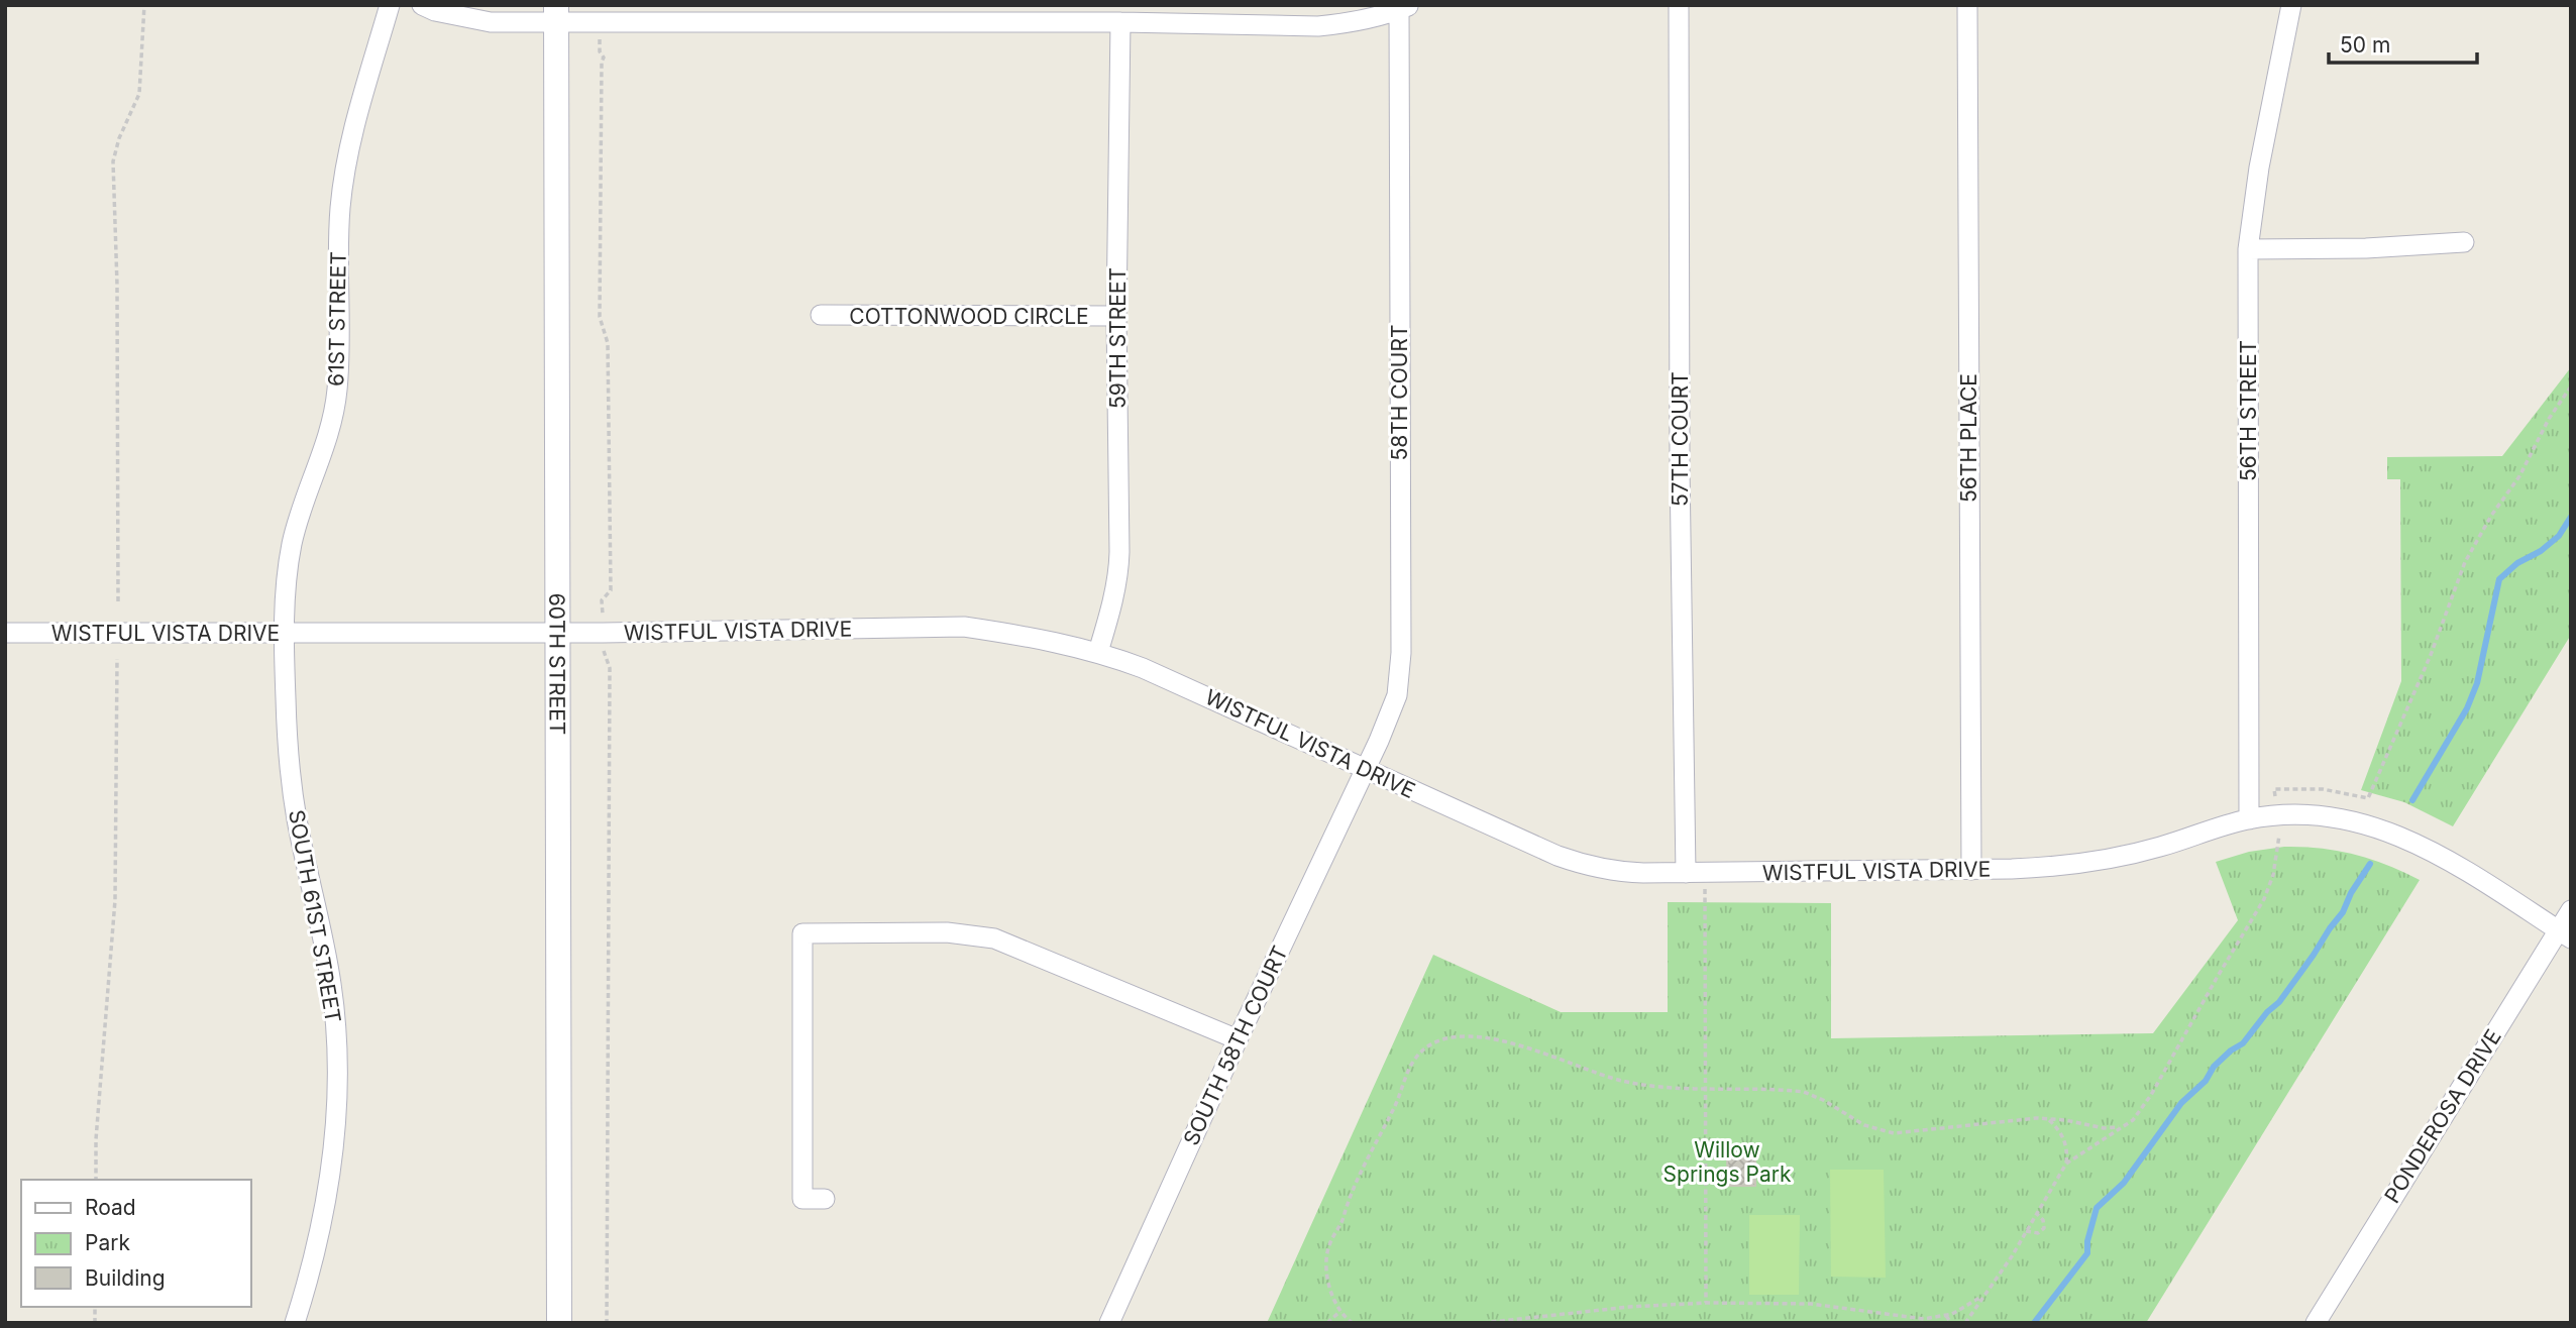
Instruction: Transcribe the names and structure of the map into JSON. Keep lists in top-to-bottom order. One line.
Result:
{"streets":{"street":["COTTONWOOD CIRCLE","61ST STREET","59TH STREET","58TH COURT","56TH STREET","56TH PLACE","57TH COURT","WISTFUL VISTA DRIVE","60TH STREET","SOUTH 61ST STREET","SOUTH 58TH COURT","PONDEROSA DRIVE"]},"crossings":[["COTTONWOOD CIRCLE","59TH STREET"],["61ST STREET","WISTFUL VISTA DRIVE"],["61ST STREET","SOUTH 61ST STREET"],["59TH STREET","WISTFUL VISTA DRIVE"],["58TH COURT","WISTFUL VISTA DRIVE"],["58TH COURT","SOUTH 58TH COURT"],["56TH STREET","WISTFUL VISTA DRIVE"],["56TH PLACE","WISTFUL VISTA DRIVE"],["57TH COURT","WISTFUL VISTA DRIVE"],["WISTFUL VISTA DRIVE","60TH STREET"],["WISTFUL VISTA DRIVE","SOUTH 61ST STREET"],["WISTFUL VISTA DRIVE","SOUTH 58TH COURT"],["WISTFUL VISTA DRIVE","PONDEROSA DRIVE"]],"parks":["Willow Springs Park"],"legend":["Road","Park","Building"],"scale_bar":"50 m"}
